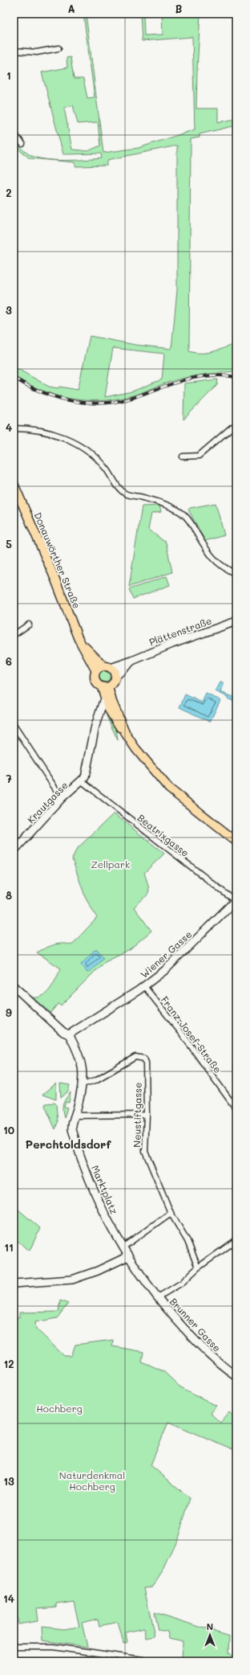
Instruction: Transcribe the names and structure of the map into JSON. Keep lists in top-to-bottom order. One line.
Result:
{"streets":{"main road":["Donauwörther Straße","Plättenstraße","Krautgasse","Wiener Gasse","Marktplatz","Brunner Gasse"],"street":["Beatrixgasse","Franz-Josef-Straße","Neustiftgasse"]},"crossings":[["Donauwörther Straße","Plättenstraße"],["Krautgasse","Beatrixgasse"],["Beatrixgasse","Wiener Gasse"],["Wiener Gasse","Franz-Josef-Straße"],["Wiener Gasse","Marktplatz"],["Neustiftgasse","Marktplatz"],["Marktplatz","Brunner Gasse"]],"districts":["Perchtoldsdorf"],"parks":["Zellpark","Hochberg","Naturdenkmal Hochberg"],"north":"top","grid":{"columns":["A","B"],"rows":["1","2","3","4","5","6","7","8","9","10","11","12","13","14"]}}
